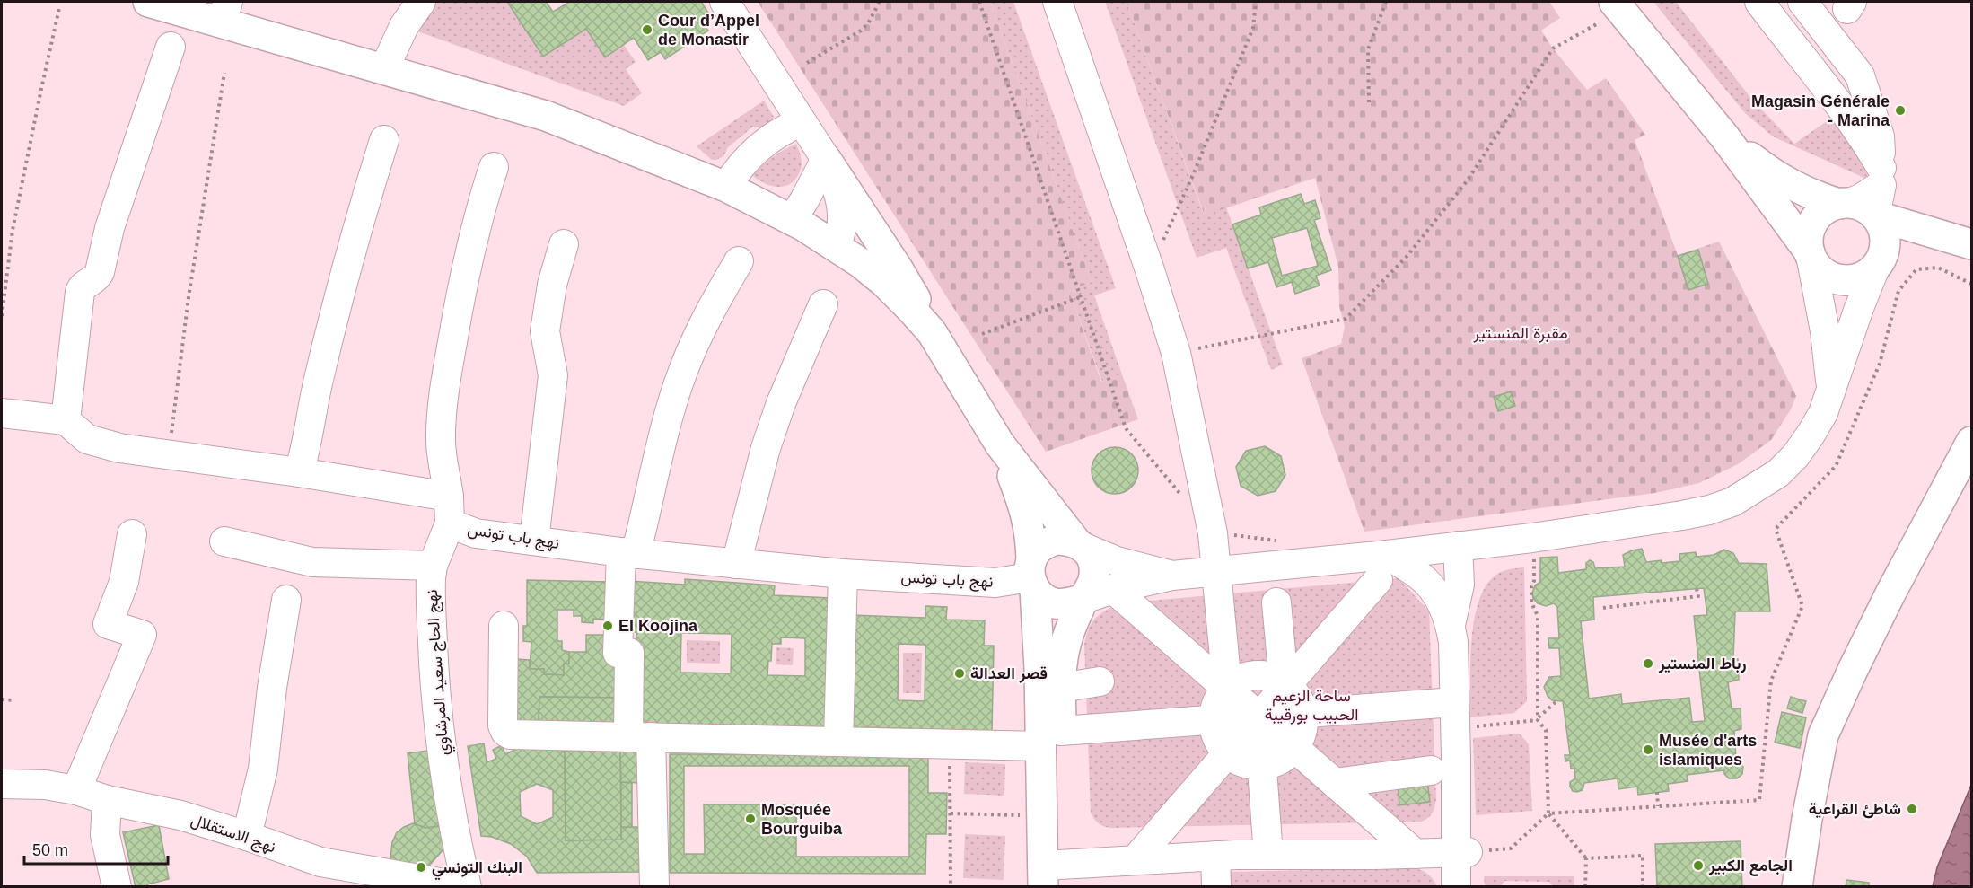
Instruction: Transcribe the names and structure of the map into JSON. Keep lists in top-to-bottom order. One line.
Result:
{"streets":{"street":["نهج باب تونس","نهج الحاج سعيد المرشاوي","نهج الاستقلال"]},"crossings":[["نهج باب تونس","نهج الحاج سعيد المرشاوي"],["نهج الحاج سعيد المرشاوي","نهج الاستقلال"]],"parks":["مقبرة المنستير","ساحة الزعيم الحبيب بورقيبة"],"places":["Cour d’Appel de Monastir","Magasin Générale - Marina","El Koojina","رباط المنستير","قصر العدالة","Musée d'arts islamiques","شاطئ القراعية","Mosquée Bourguiba","الجامع الكبير","البنك التونسي"],"scale_bar":"50 m"}
